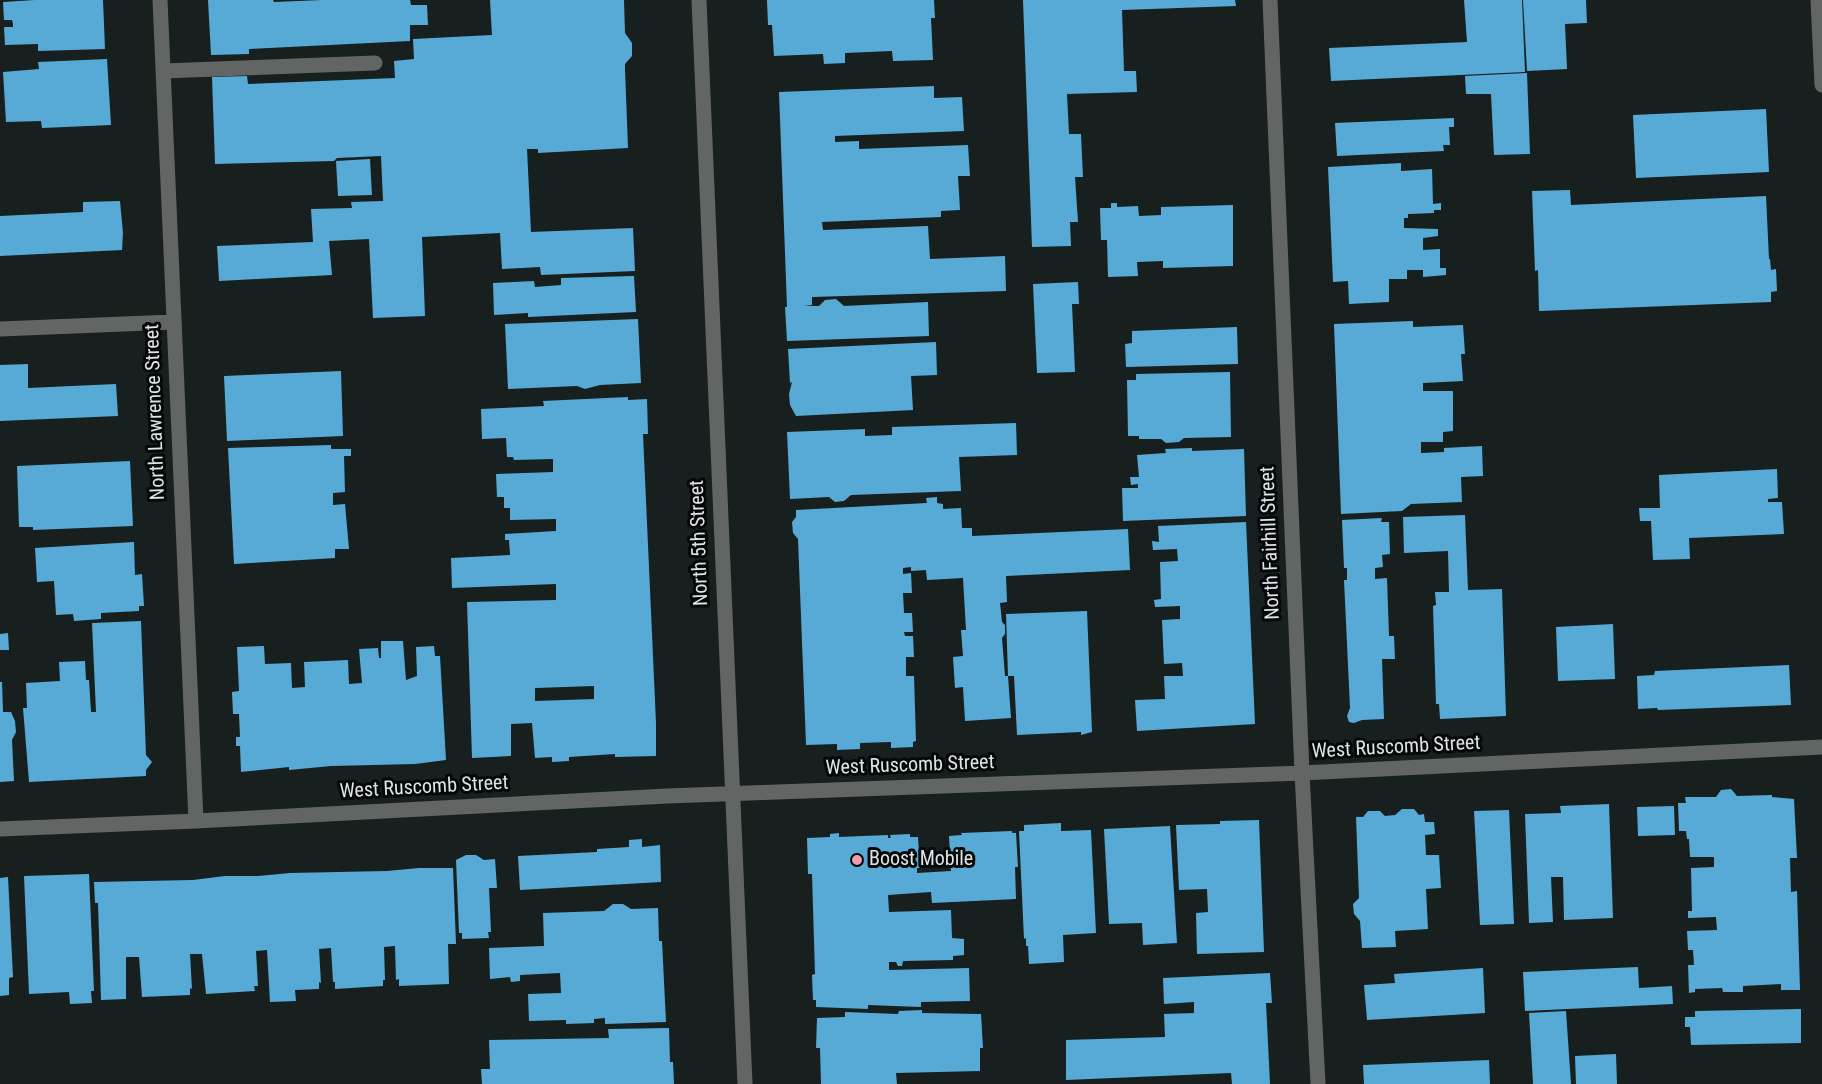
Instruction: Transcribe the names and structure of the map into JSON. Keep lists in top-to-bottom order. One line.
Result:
{"streets":{"street":["North Lawrence Street","North 5th Street","North Fairhill Street","West Ruscomb Street"]},"crossings":[["North Lawrence Street","West Ruscomb Street"],["North 5th Street","West Ruscomb Street"],["North Fairhill Street","West Ruscomb Street"]],"places":["Boost Mobile"]}
